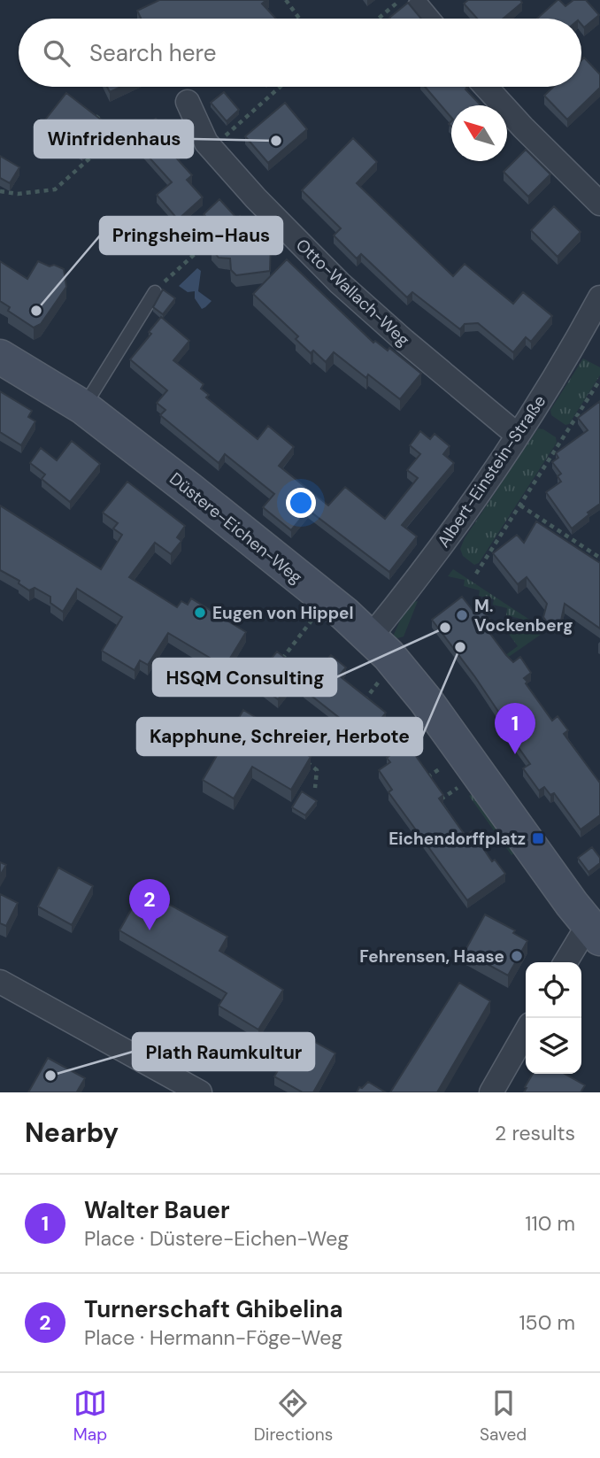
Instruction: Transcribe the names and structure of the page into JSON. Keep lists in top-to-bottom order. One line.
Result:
{"streets":{"street":["Otto-Wallach-Weg","Albert-Einstein-Straße","Düstere-Eichen-Weg"]},"crossings":[["Otto-Wallach-Weg","Albert-Einstein-Straße"],["Albert-Einstein-Straße","Düstere-Eichen-Weg"]],"places":{"other":["Winfridenhaus","Pringsheim-Haus","Eugen von Hippel","M. Vockenberg","HSQM Consulting","Kapphune, Schreier, Herbote","Fehrensen, Haase","Plath Raumkultur"],"transit":["Eichendorffplatz"]},"north":"top left","page":{"search":"Search here","pins":["1","2"],"heading":["Nearby","2 results"],"list":[{"mark":"1","name":"Walter Bauer","note":"Place · Düstere-Eichen-Weg","value":"110 m"},{"mark":"2","name":"Turnerschaft Ghibelina","note":"Place · Hermann-Föge-Weg","value":"150 m"}],"nav":["Map","Directions","Saved"]}}
